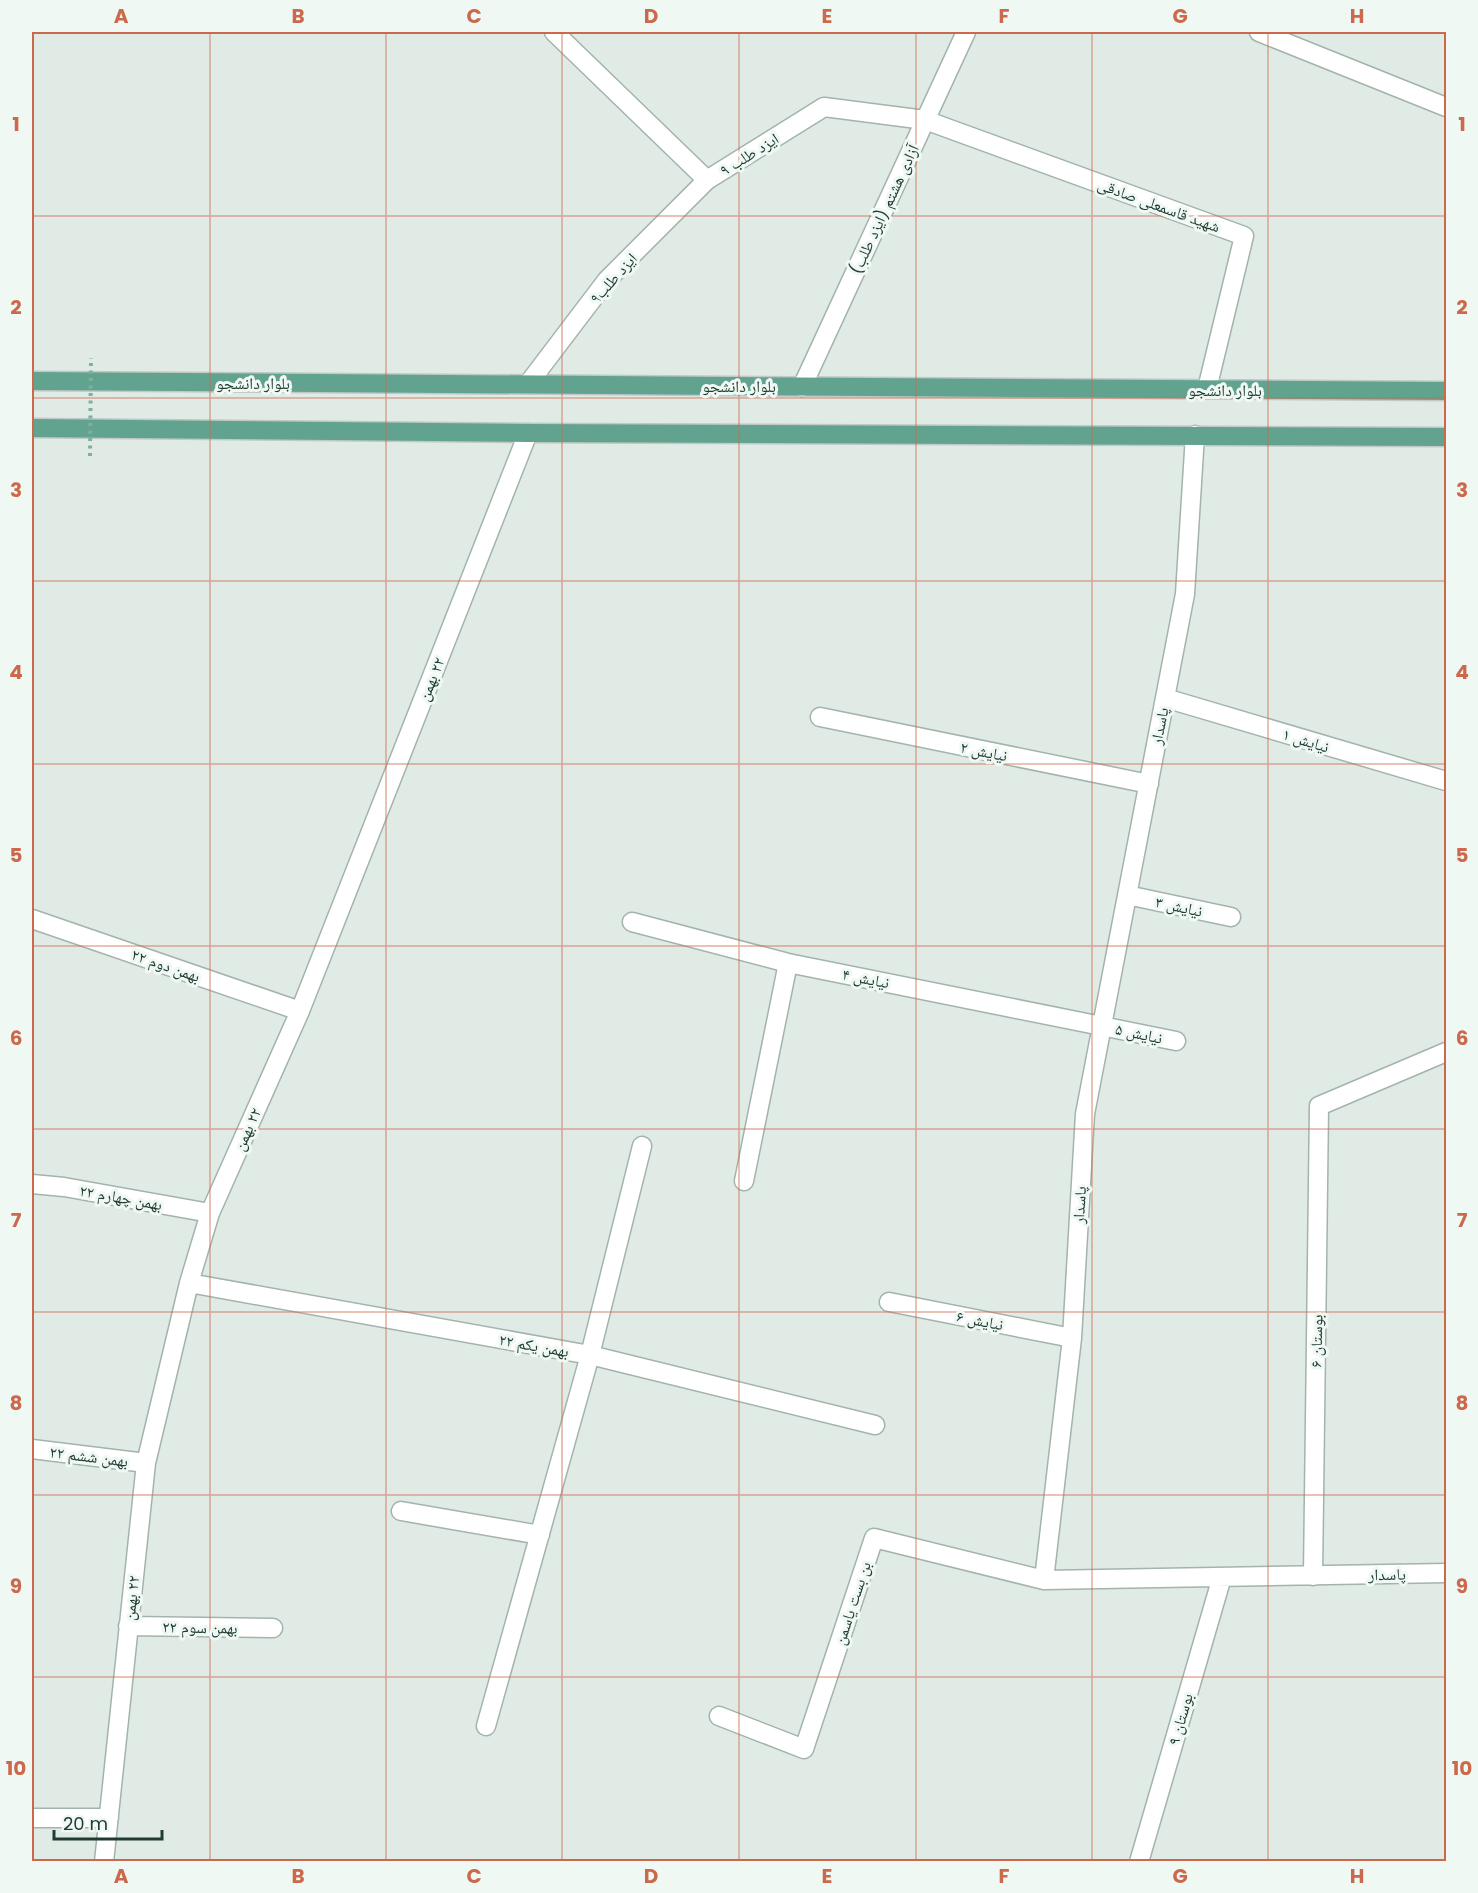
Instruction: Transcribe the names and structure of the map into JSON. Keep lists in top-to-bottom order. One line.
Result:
{"streets":{"main road":["بلوار دانشجو"],"street":["ایزد طلب ۹","شهید قاسمعلی صادقی","آزادی هشتم (ایزد طلب)","ایزد طلب۹","٢٢ بهمن","پاسدار","نیایش ۱","نیایش ۲","نیایش ۳","۲۲ بهمن دوم","نیایش ۴","نیایش ۵","۲۲ بهمن چهارم","نیایش ۶","بوستان ۶","۲۲ بهمن یکم","۲۲ بهمن ششم","بن بست یاسمن","۲۲ بهمن سوم","بوستان ۹"]},"crossings":[["ایزد طلب ۹","شهید قاسمعلی صادقی"],["ایزد طلب ۹","آزادی هشتم (ایزد طلب)"],["ایزد طلب ۹","ایزد طلب۹"],["شهید قاسمعلی صادقی","آزادی هشتم (ایزد طلب)"],["شهید قاسمعلی صادقی","بلوار دانشجو"],["آزادی هشتم (ایزد طلب)","بلوار دانشجو"],["ایزد طلب۹","بلوار دانشجو"],["٢٢ بهمن","۲۲ بهمن دوم"],["٢٢ بهمن","۲۲ بهمن چهارم"],["٢٢ بهمن","۲۲ بهمن یکم"],["٢٢ بهمن","۲۲ بهمن ششم"],["٢٢ بهمن","۲۲ بهمن سوم"],["پاسدار","نیایش ۱"],["پاسدار","نیایش ۲"],["پاسدار","نیایش ۳"],["پاسدار","نیایش ۴"],["پاسدار","نیایش ۵"],["پاسدار","نیایش ۶"],["پاسدار","بوستان ۶"],["پاسدار","بن بست یاسمن"],["پاسدار","بوستان ۹"],["نیایش ۴","نیایش ۵"]],"scale_bar":"20 m","grid":{"columns":["A","B","C","D","E","F","G","H"],"rows":["1","2","3","4","5","6","7","8","9","10"]}}
